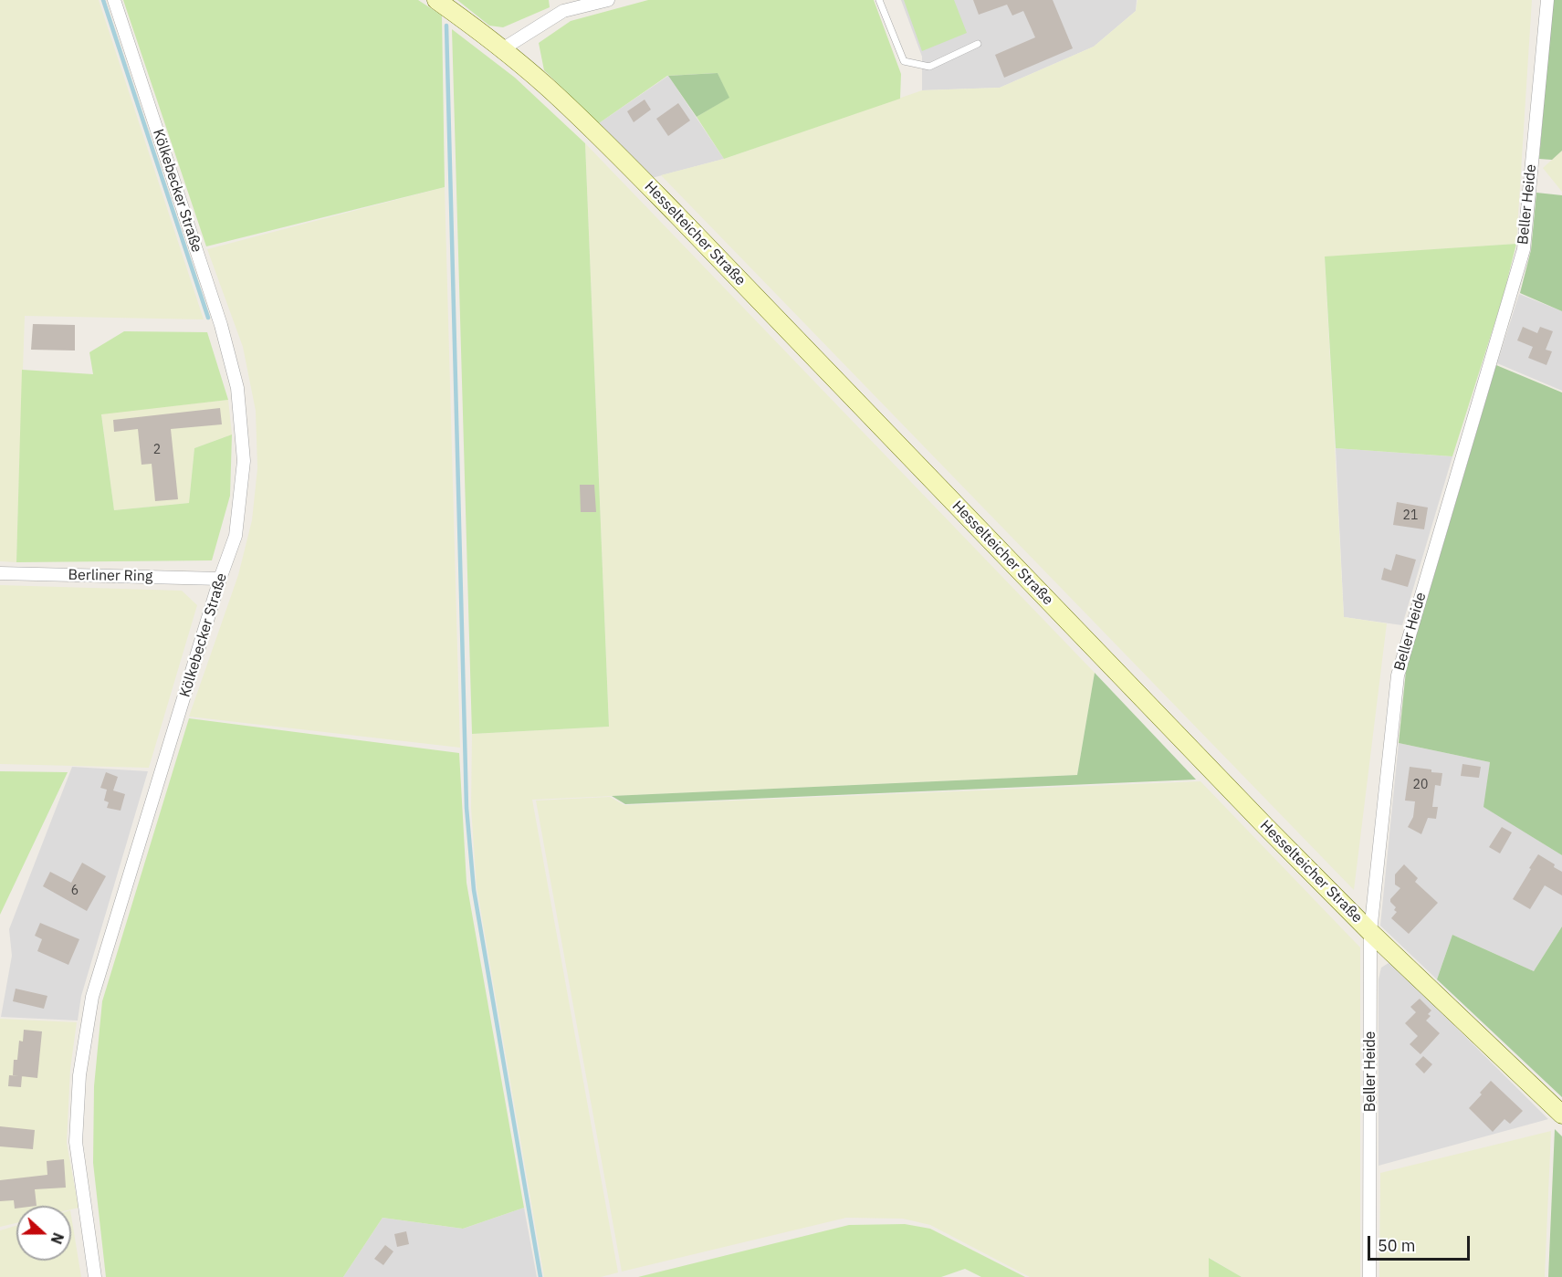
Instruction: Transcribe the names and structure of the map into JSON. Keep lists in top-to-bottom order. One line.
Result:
{"streets":{"street":["Kölkebecker Straße","Beller Heide","Hesselteicher Straße","Berliner Ring"]},"crossings":[["Kölkebecker Straße","Berliner Ring"],["Beller Heide","Hesselteicher Straße"]],"house_numbers":["2","21","20","6"],"scale_bar":"50 m","north":"right"}
